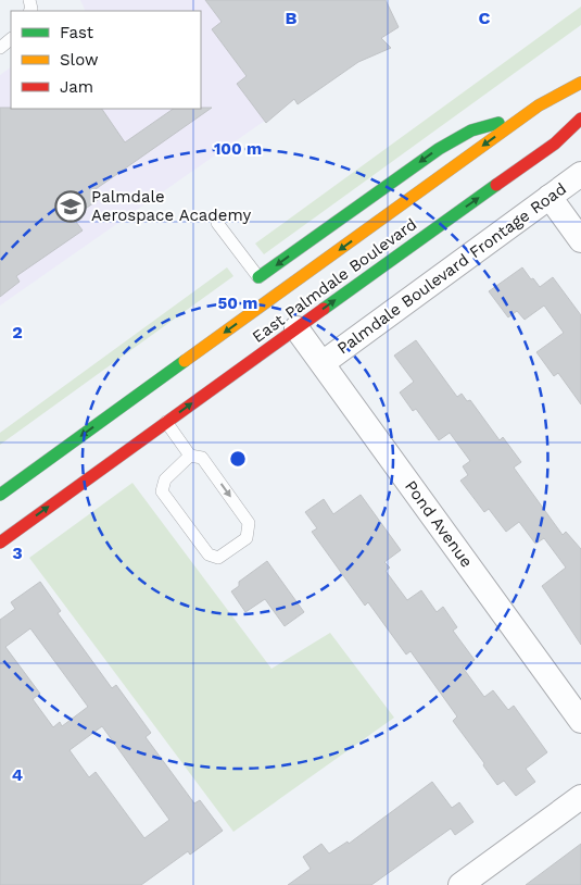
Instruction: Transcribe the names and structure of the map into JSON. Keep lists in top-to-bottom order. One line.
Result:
{"streets":{"highway":["East Palmdale Boulevard"],"street":["Palmdale Boulevard Frontage Road","Pond Avenue"]},"crossings":[["Palmdale Boulevard Frontage Road","Pond Avenue"],["East Palmdale Boulevard","Pond Avenue"]],"places":{"school or university":["Palmdale Aerospace Academy"]},"legend":["Fast","Slow","Jam"],"grid":{"columns":["B","C"],"rows":["2","3","4"]},"rings":["100 m","50 m"]}
